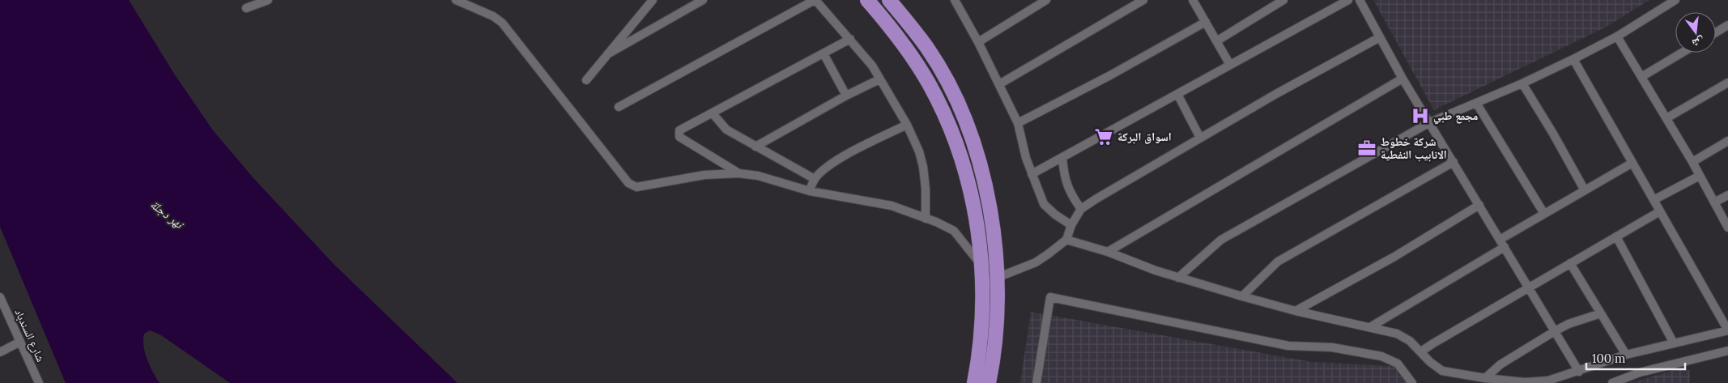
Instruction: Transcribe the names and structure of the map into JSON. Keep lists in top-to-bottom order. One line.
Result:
{"streets":{"street":["شارع السندباد"]},"water":["نهر دجلة"],"places":{"hospital":["مجمع طبي"],"supermarket":["اسواق البركة"],"office":["شركة خطوط الانابيب النفطية"]},"scale_bar":"100 m","north":"bottom"}
